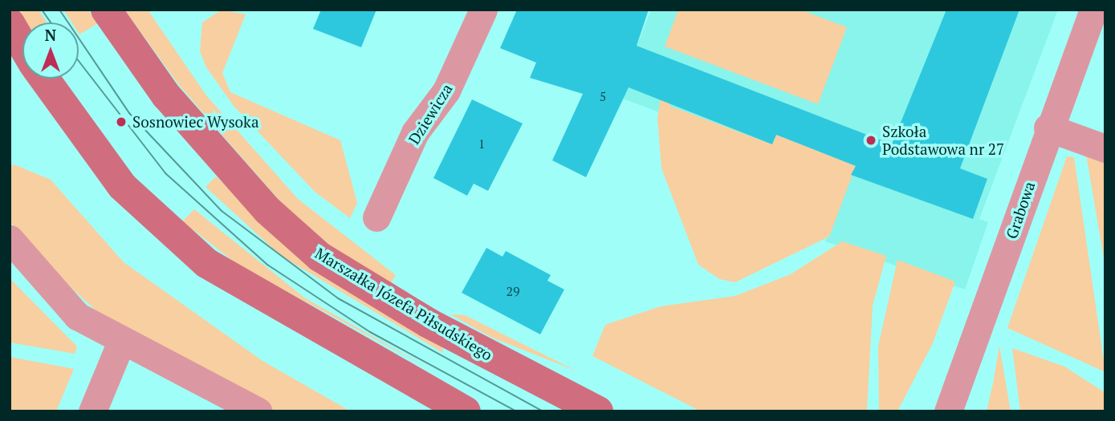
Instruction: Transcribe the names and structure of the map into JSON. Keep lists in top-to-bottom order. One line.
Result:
{"streets":{"main road":["Marszałka Józefa Piłsudskiego"],"street":["Dziewicza","Grabowa"]},"places":["Sosnowiec Wysoka","Szkoła Podstawowa nr 27"],"house_numbers":["5","1","29"],"north":"top"}
